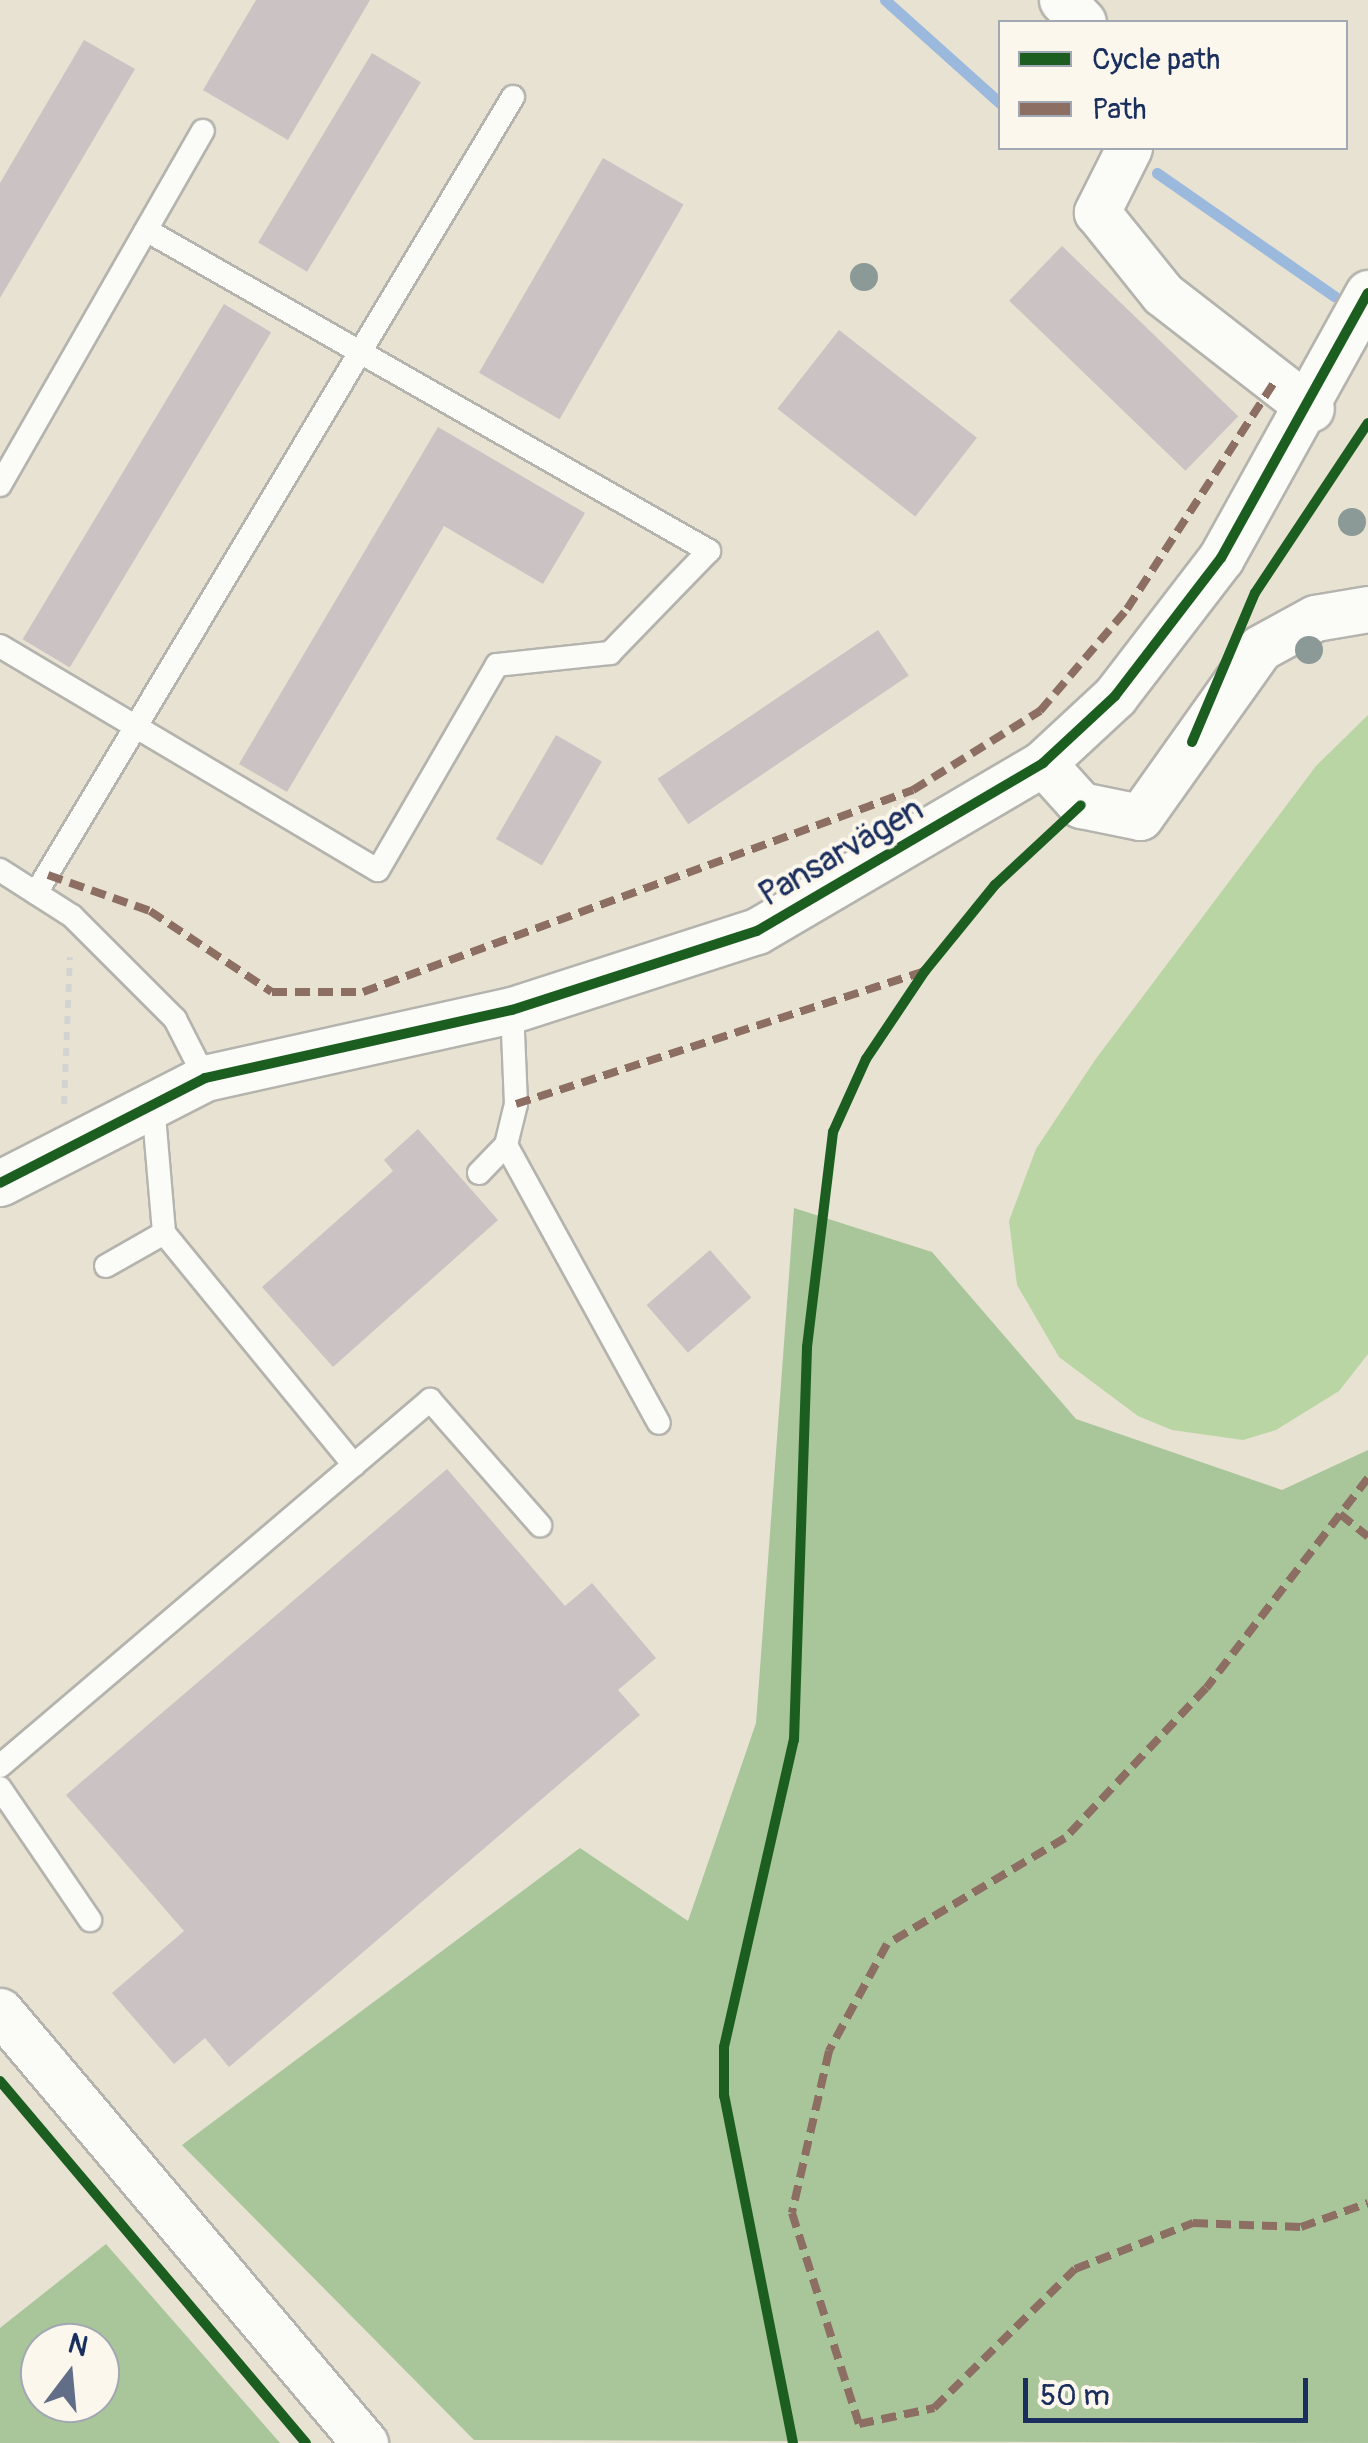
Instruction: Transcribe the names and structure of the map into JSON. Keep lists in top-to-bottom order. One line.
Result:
{"streets":{"street":["Pansarvägen"]},"legend":["Cycle path","Path"],"scale_bar":"50 m","north":"top"}
